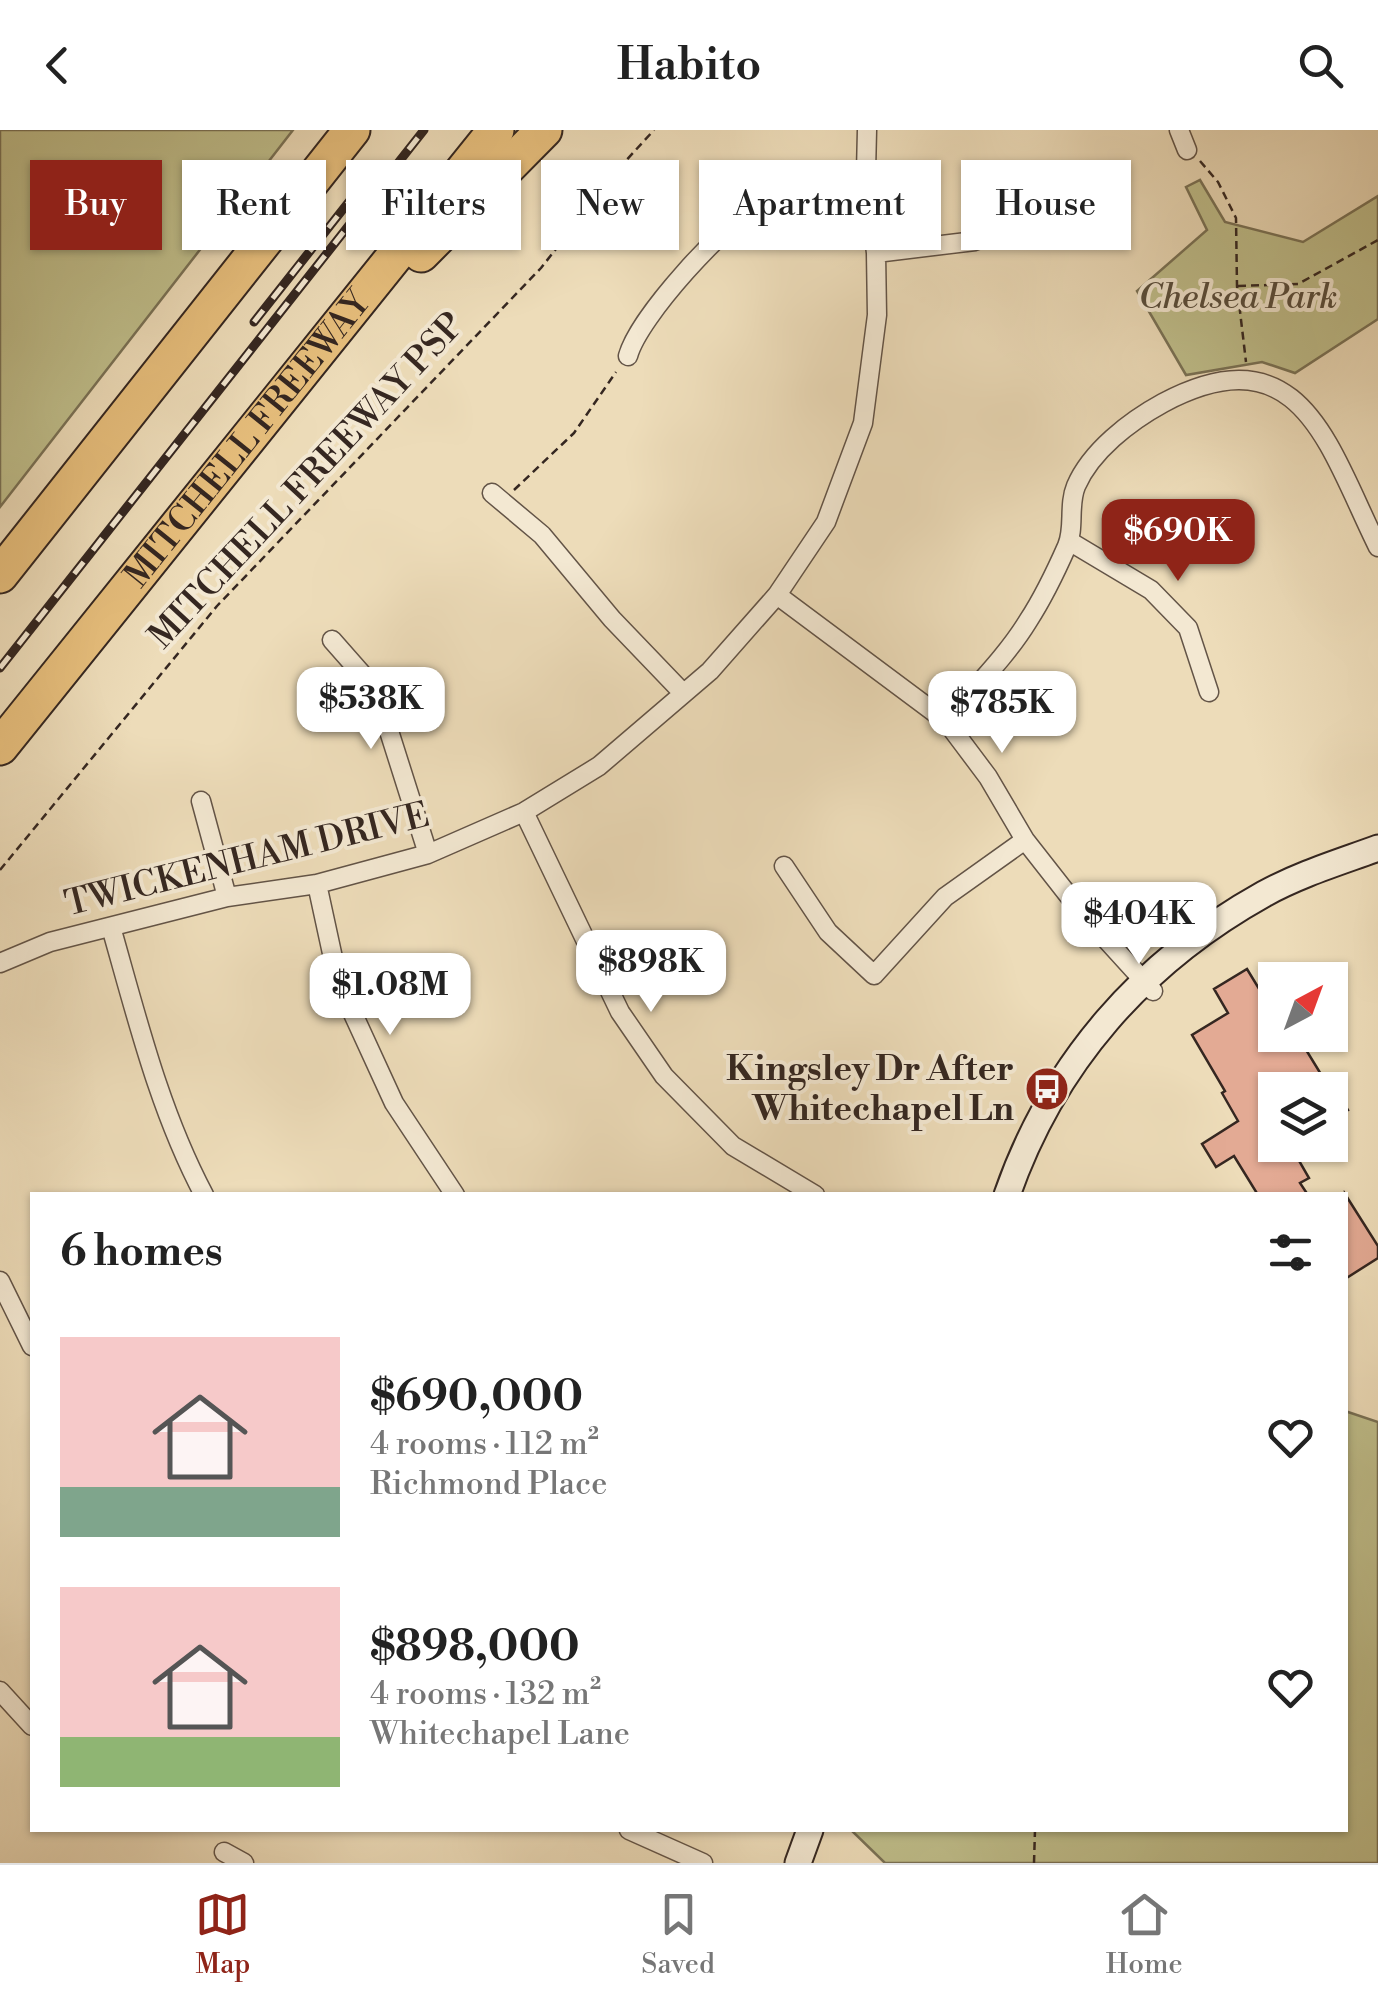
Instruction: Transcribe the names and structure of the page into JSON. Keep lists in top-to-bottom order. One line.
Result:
{"streets":{"highway":["MITCHELL FREEWAY"],"street":["TWICKENHAM DRIVE"],"path":["MITCHELL FREEWAY PSP"]},"parks":["Chelsea Park"],"places":{"bus stop":["Kingsley Dr After Whitechapel Ln"]},"north":"top right","page":{"header":"Habito","chip":["Buy","Rent","Filters","New","Apartment","House"],"price":["$690K","$538K","$785K","$404K","$898K","$1.08M"],"heading":"6 homes","list":[{"name":"$690,000","note":"4 rooms · 112 m² · Richmond Place"},{"name":"$898,000","note":"4 rooms · 132 m² · Whitechapel Lane"}],"tabs":["Map","Saved","Home"]}}
